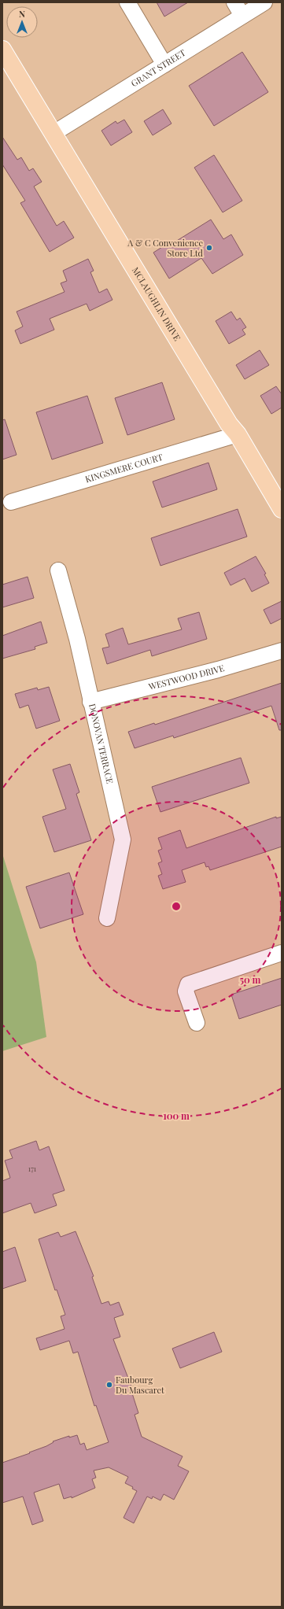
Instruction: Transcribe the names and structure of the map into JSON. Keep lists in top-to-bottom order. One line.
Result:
{"streets":{"main road":["MCLAUGHLIN DRIVE"],"street":["GRANT STREET","KINGSMERE COURT","WESTWOOD DRIVE","DONOVAN TERRACE"]},"crossings":[["GRANT STREET","MCLAUGHLIN DRIVE"],["MCLAUGHLIN DRIVE","KINGSMERE COURT"],["WESTWOOD DRIVE","DONOVAN TERRACE"]],"places":["A & C Convenience Store Ltd","Faubourg Du Mascaret"],"house_numbers":["171"],"north":"top","rings":["50 m","100 m"]}
